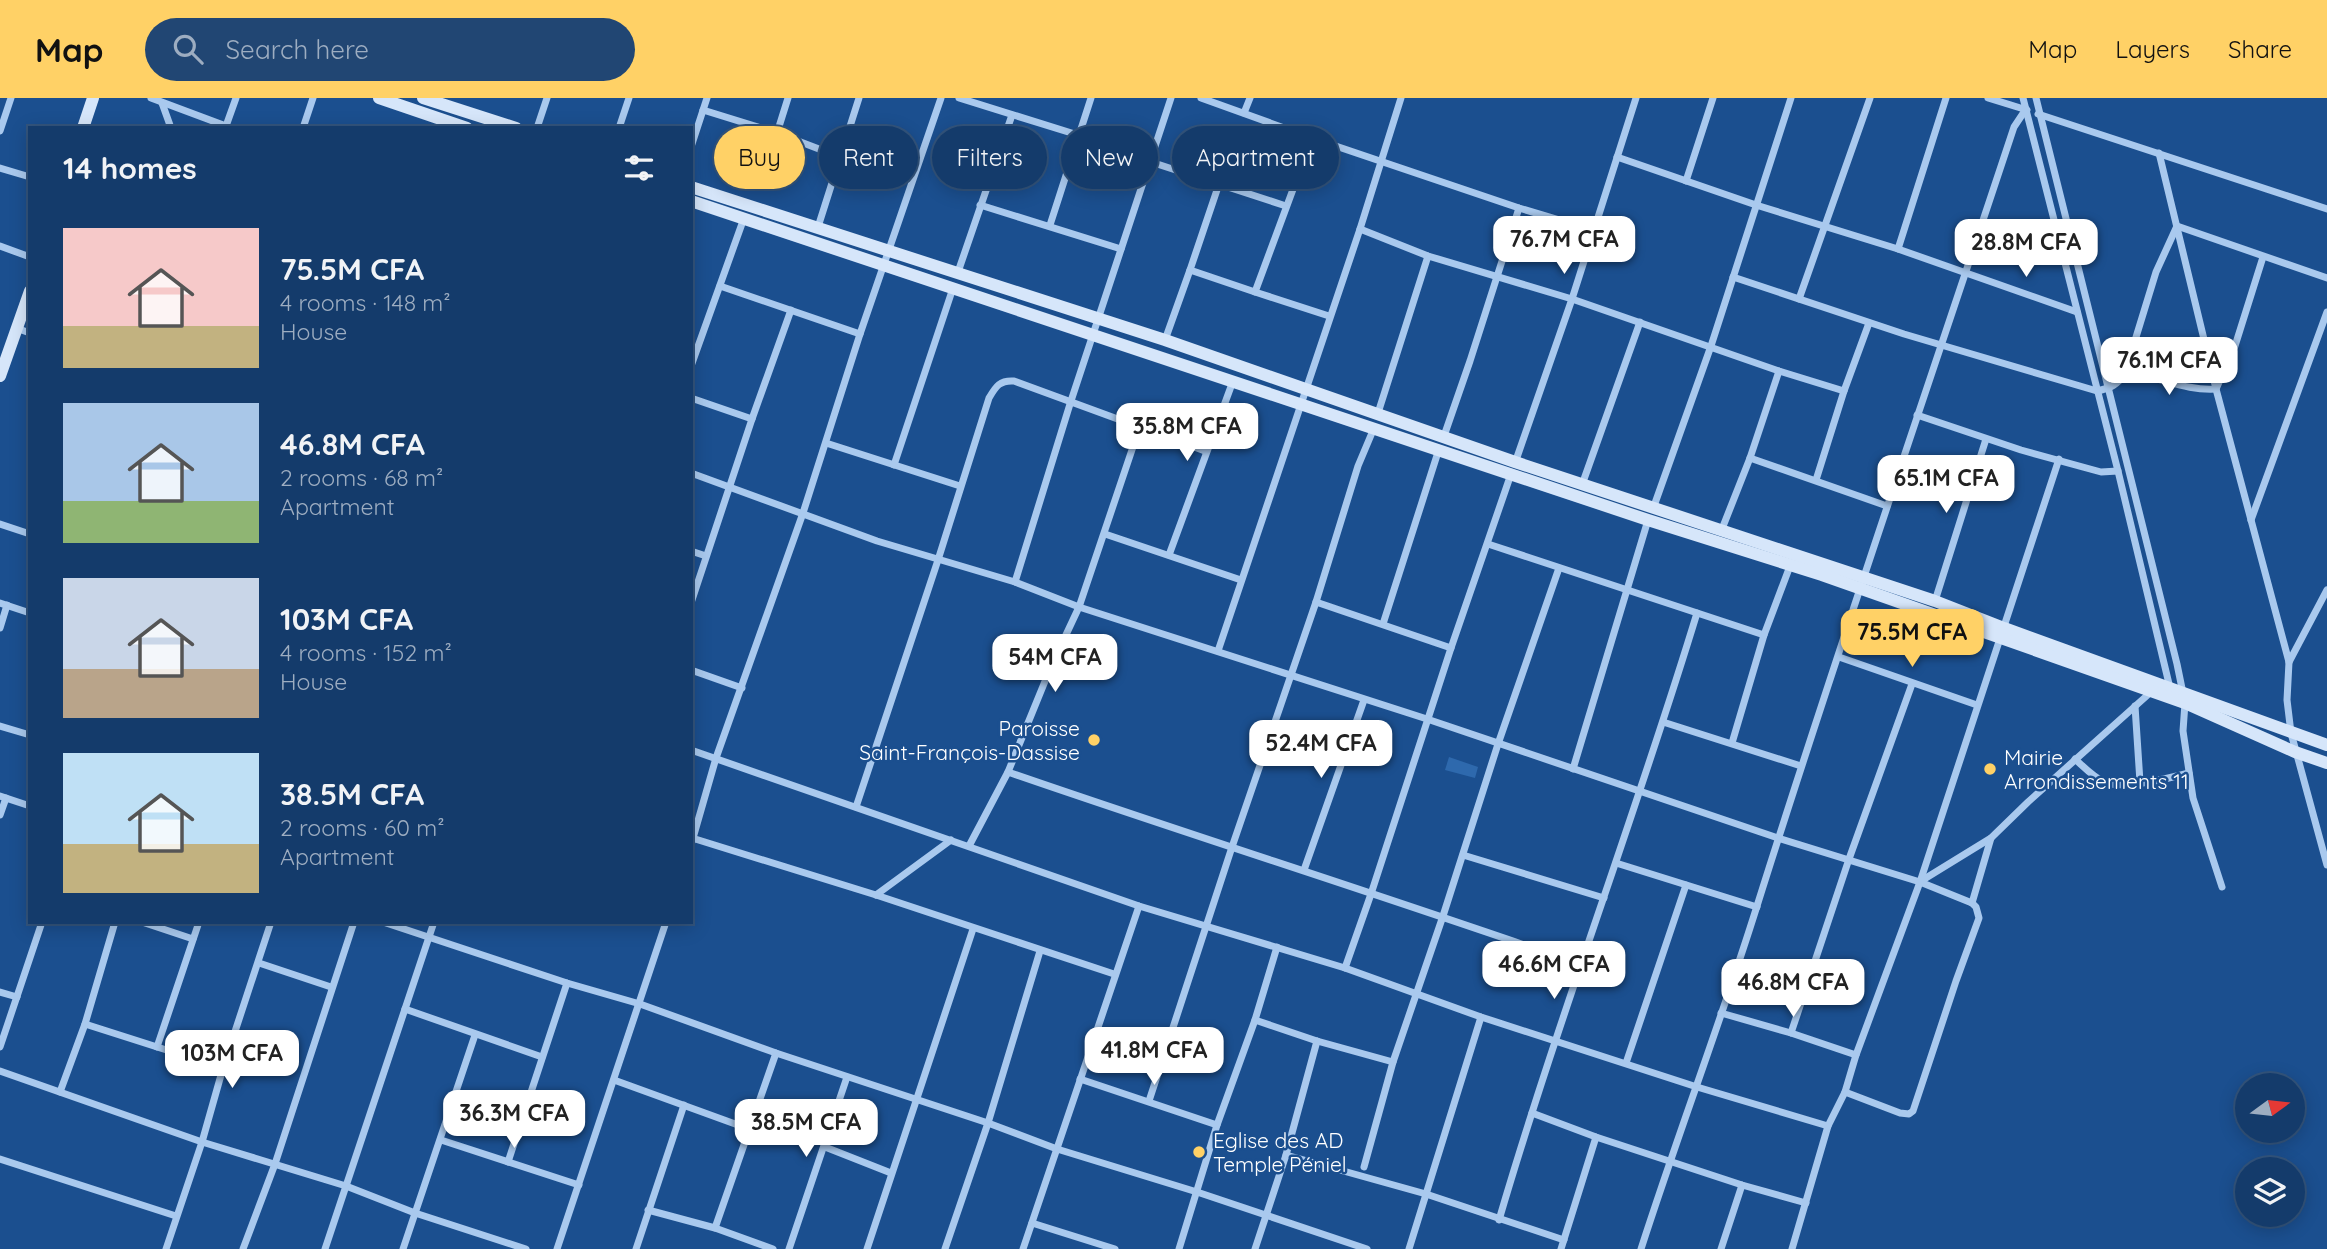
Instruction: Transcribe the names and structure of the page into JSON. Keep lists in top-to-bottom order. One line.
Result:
{"places":["Paroisse Saint-François-Dassise","Mairie Arrondissements 11","Eglise des AD Temple Péniel"],"north":"right","page":{"header":"Map","search":"Search here","nav":["Map","Layers","Share"],"chip":["Buy","Rent","Filters","New","Apartment"],"heading":"14 homes","list":[{"name":"75.5M CFA","note":"4 rooms · 148 m² · House"},{"name":"46.8M CFA","note":"2 rooms · 68 m² · Apartment"},{"name":"103M CFA","note":"4 rooms · 152 m² · House"},{"name":"38.5M CFA","note":"2 rooms · 60 m² · Apartment"}],"price":["76.7M CFA","28.8M CFA","76.1M CFA","35.8M CFA","65.1M CFA","75.5M CFA","54M CFA","52.4M CFA","46.6M CFA","46.8M CFA","41.8M CFA","103M CFA","36.3M CFA","38.5M CFA"]}}
